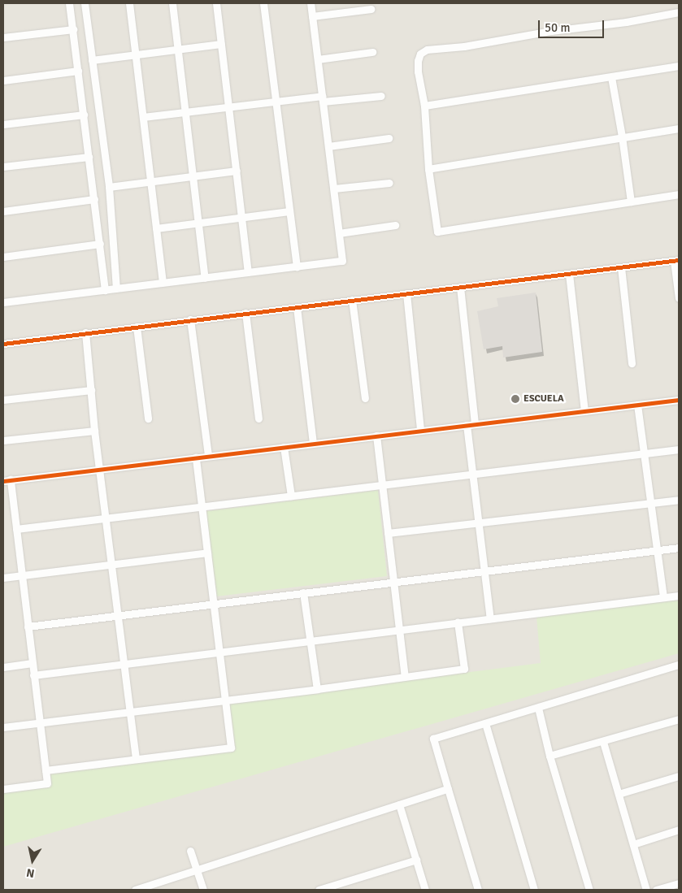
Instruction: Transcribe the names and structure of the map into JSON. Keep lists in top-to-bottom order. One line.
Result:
{"places":["ESCUELA"],"scale_bar":"50 m","north":"bottom"}
